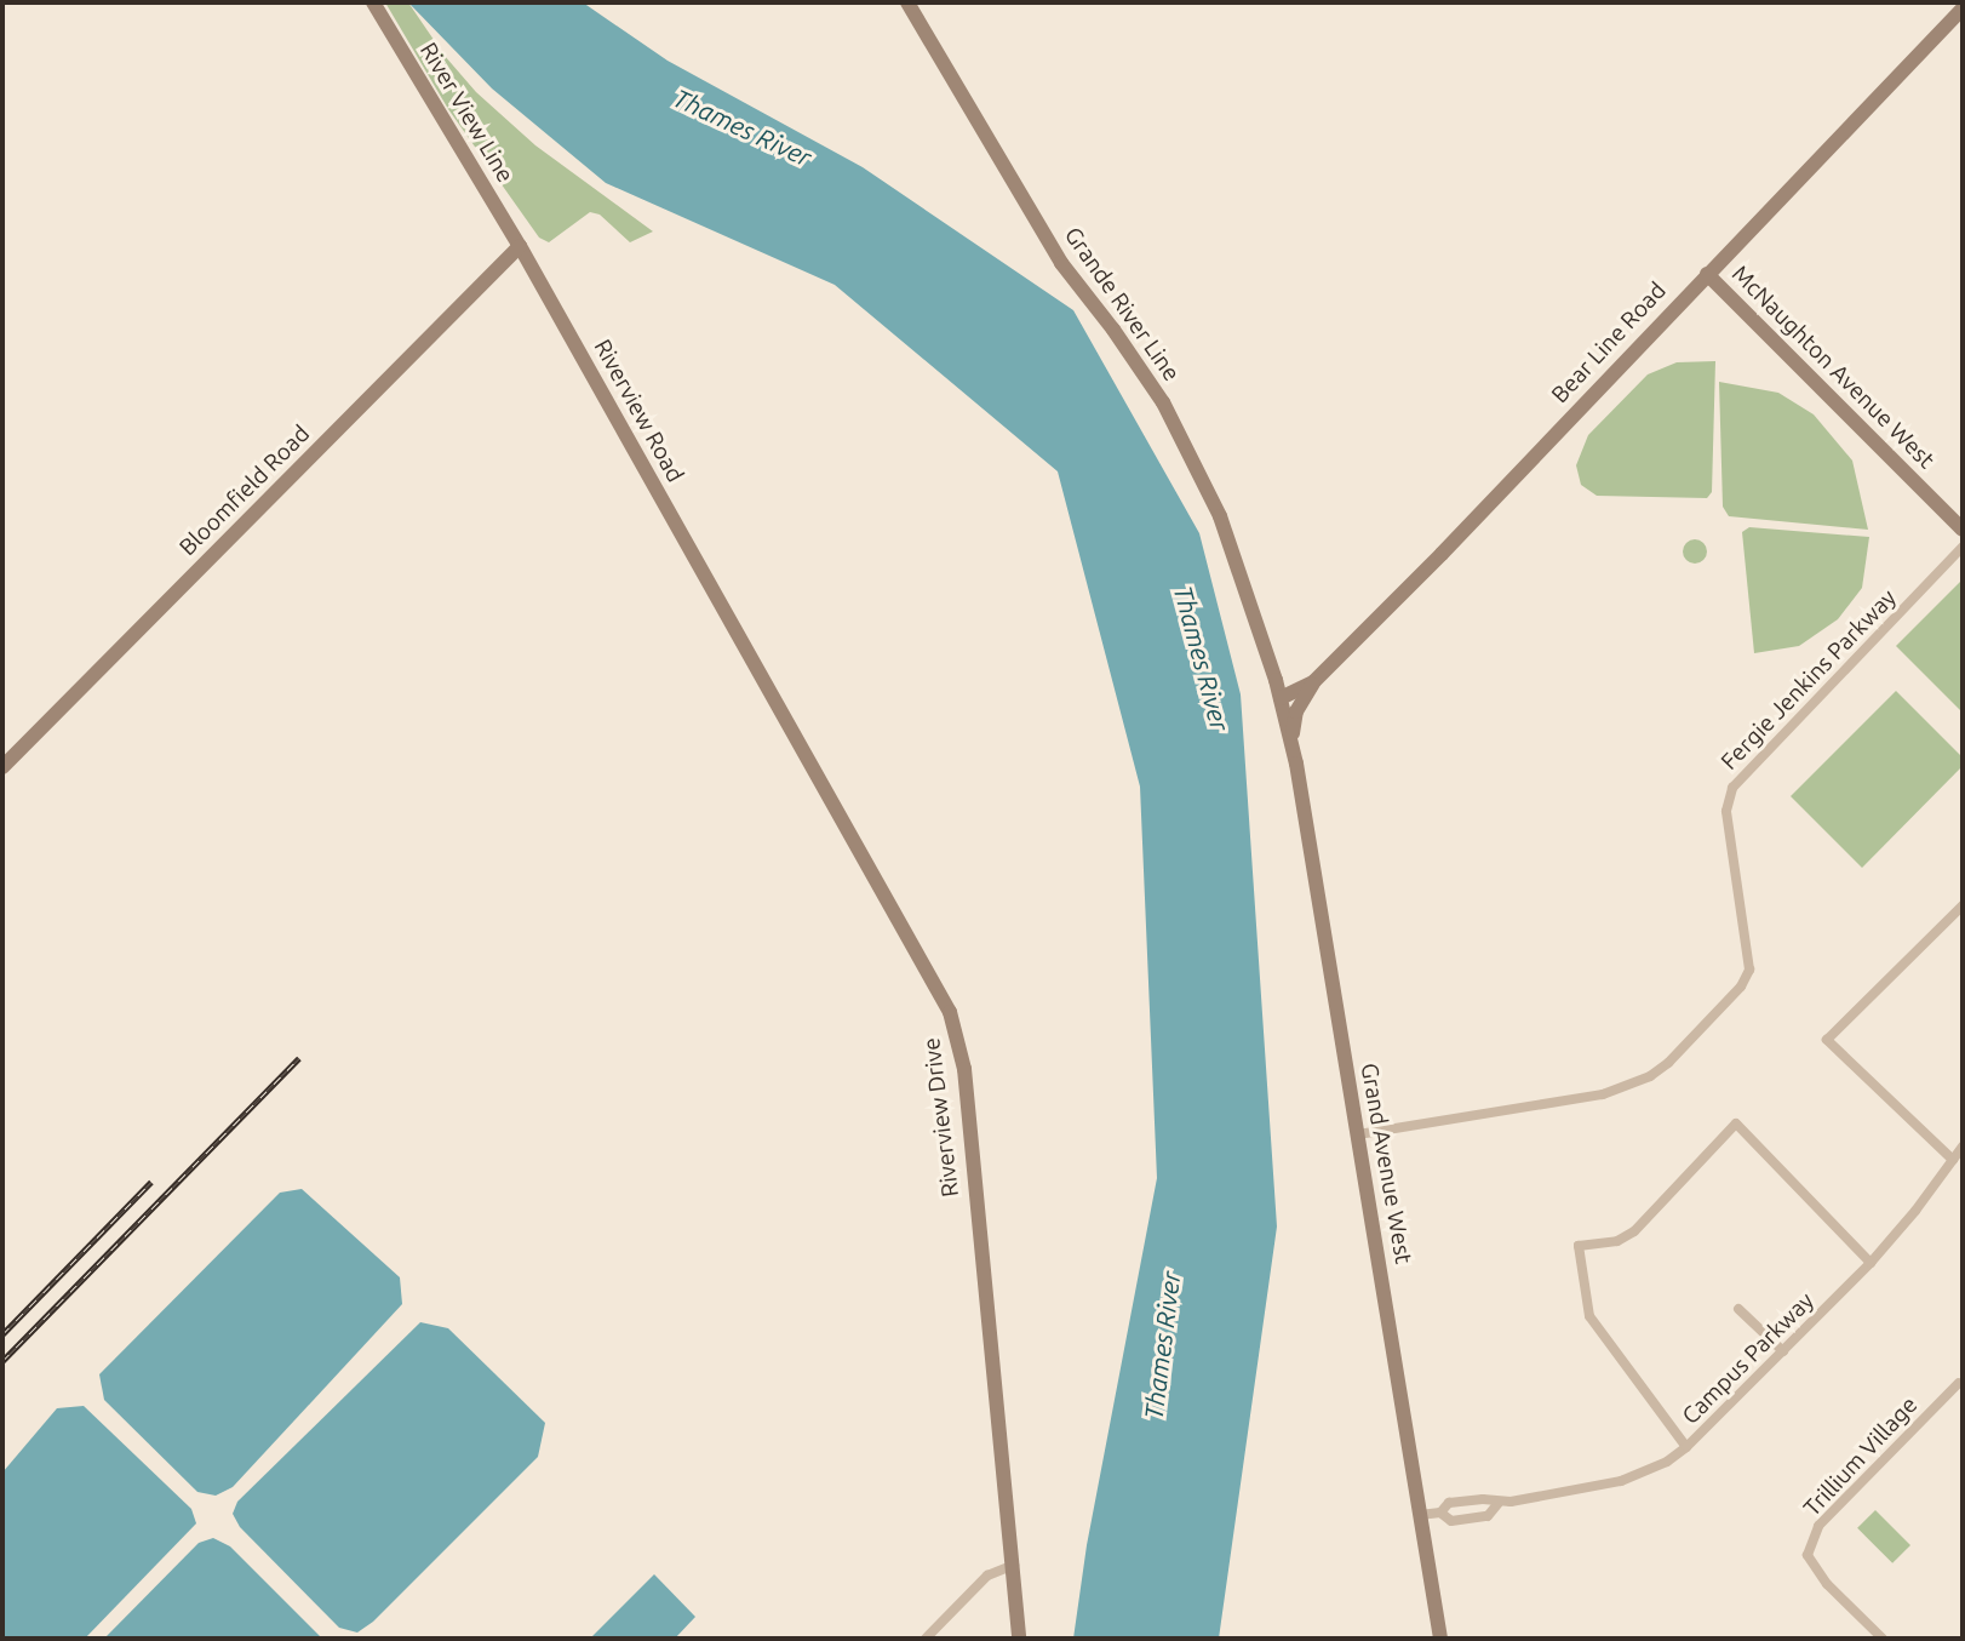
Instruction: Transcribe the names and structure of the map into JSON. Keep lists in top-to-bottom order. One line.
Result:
{"streets":{"main road":["River View Line","Grande River Line","Bear Line Road","McNaughton Avenue West","Riverview Road","Bloomfield Road","Riverview Drive","Grand Avenue West"],"street":["Fergie Jenkins Parkway","Campus Parkway","Trillium Village"]},"crossings":[["River View Line","Riverview Road"],["River View Line","Bloomfield Road"],["Grande River Line","Bear Line Road"],["Grande River Line","Grand Avenue West"],["Bear Line Road","McNaughton Avenue West"],["Bear Line Road","Grand Avenue West"],["Riverview Road","Bloomfield Road"],["Riverview Road","Riverview Drive"],["Fergie Jenkins Parkway","Grand Avenue West"],["Grand Avenue West","Campus Parkway"]],"water":["Thames River"]}
